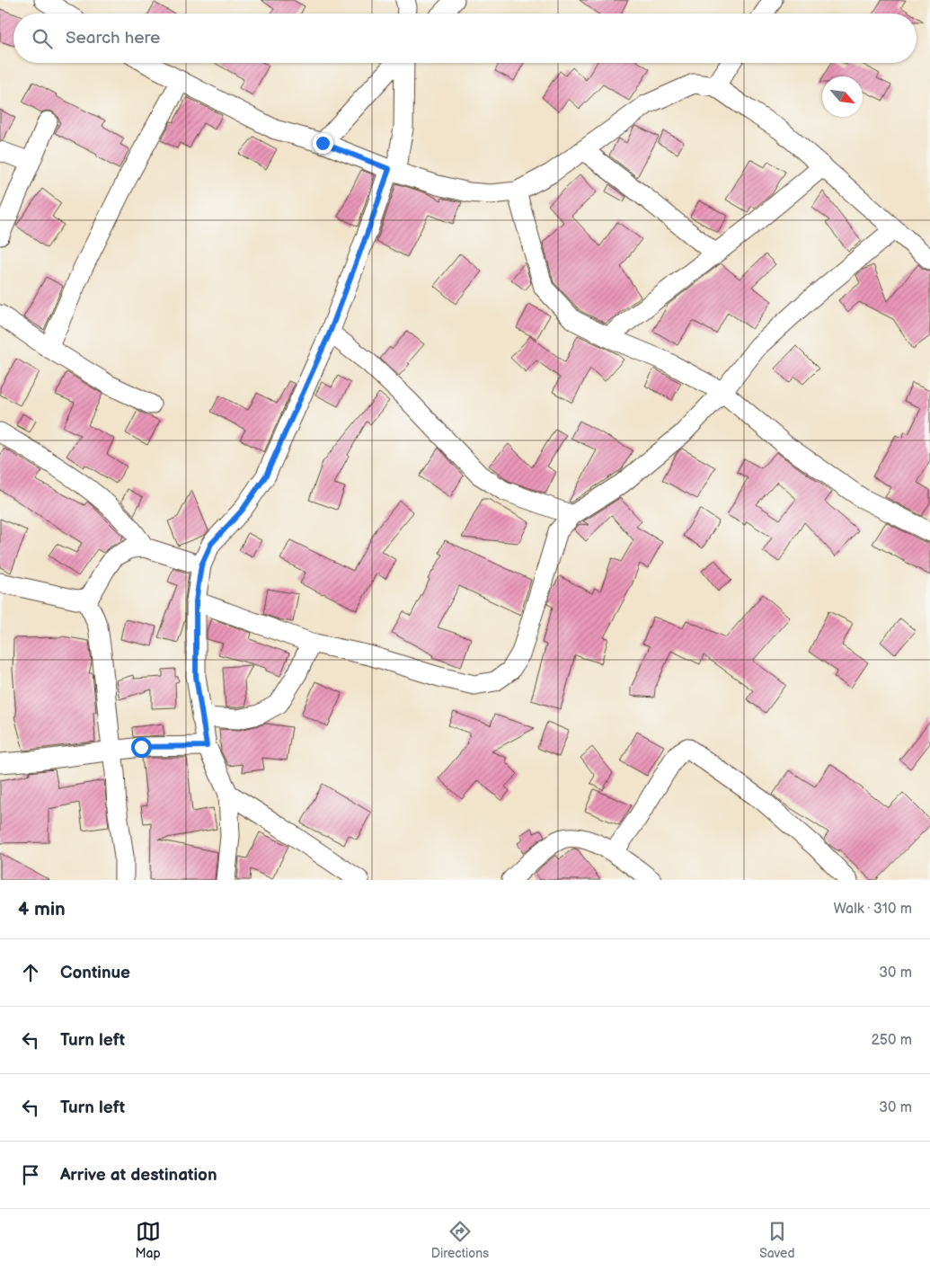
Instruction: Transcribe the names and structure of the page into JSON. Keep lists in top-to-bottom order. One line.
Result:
{"north":"bottom right","page":{"search":"Search here","heading":["4 min","Walk · 310 m"],"list":[["Continue","30 m"],["Turn left","250 m"],["Turn left","30 m"],"Arrive at destination"],"nav":["Map","Directions","Saved"]}}
